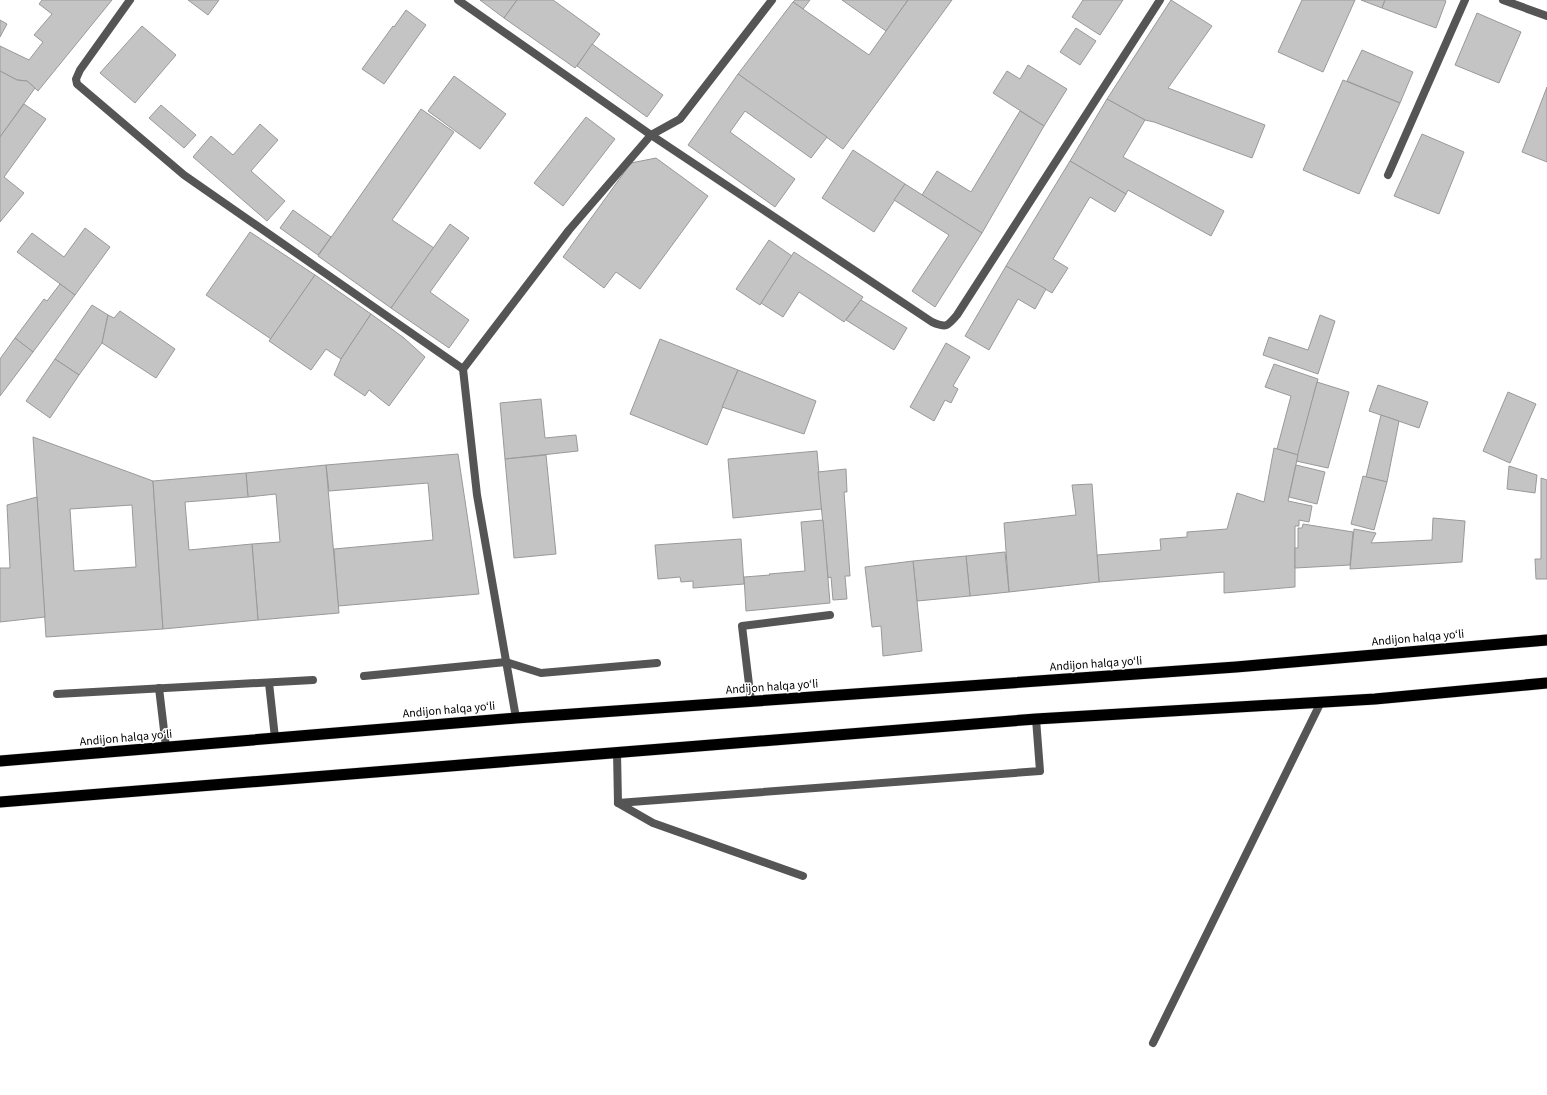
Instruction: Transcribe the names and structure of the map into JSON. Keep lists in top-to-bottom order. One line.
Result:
{"streets":{"highway":["Andijon halqa yo‘li"]}}
